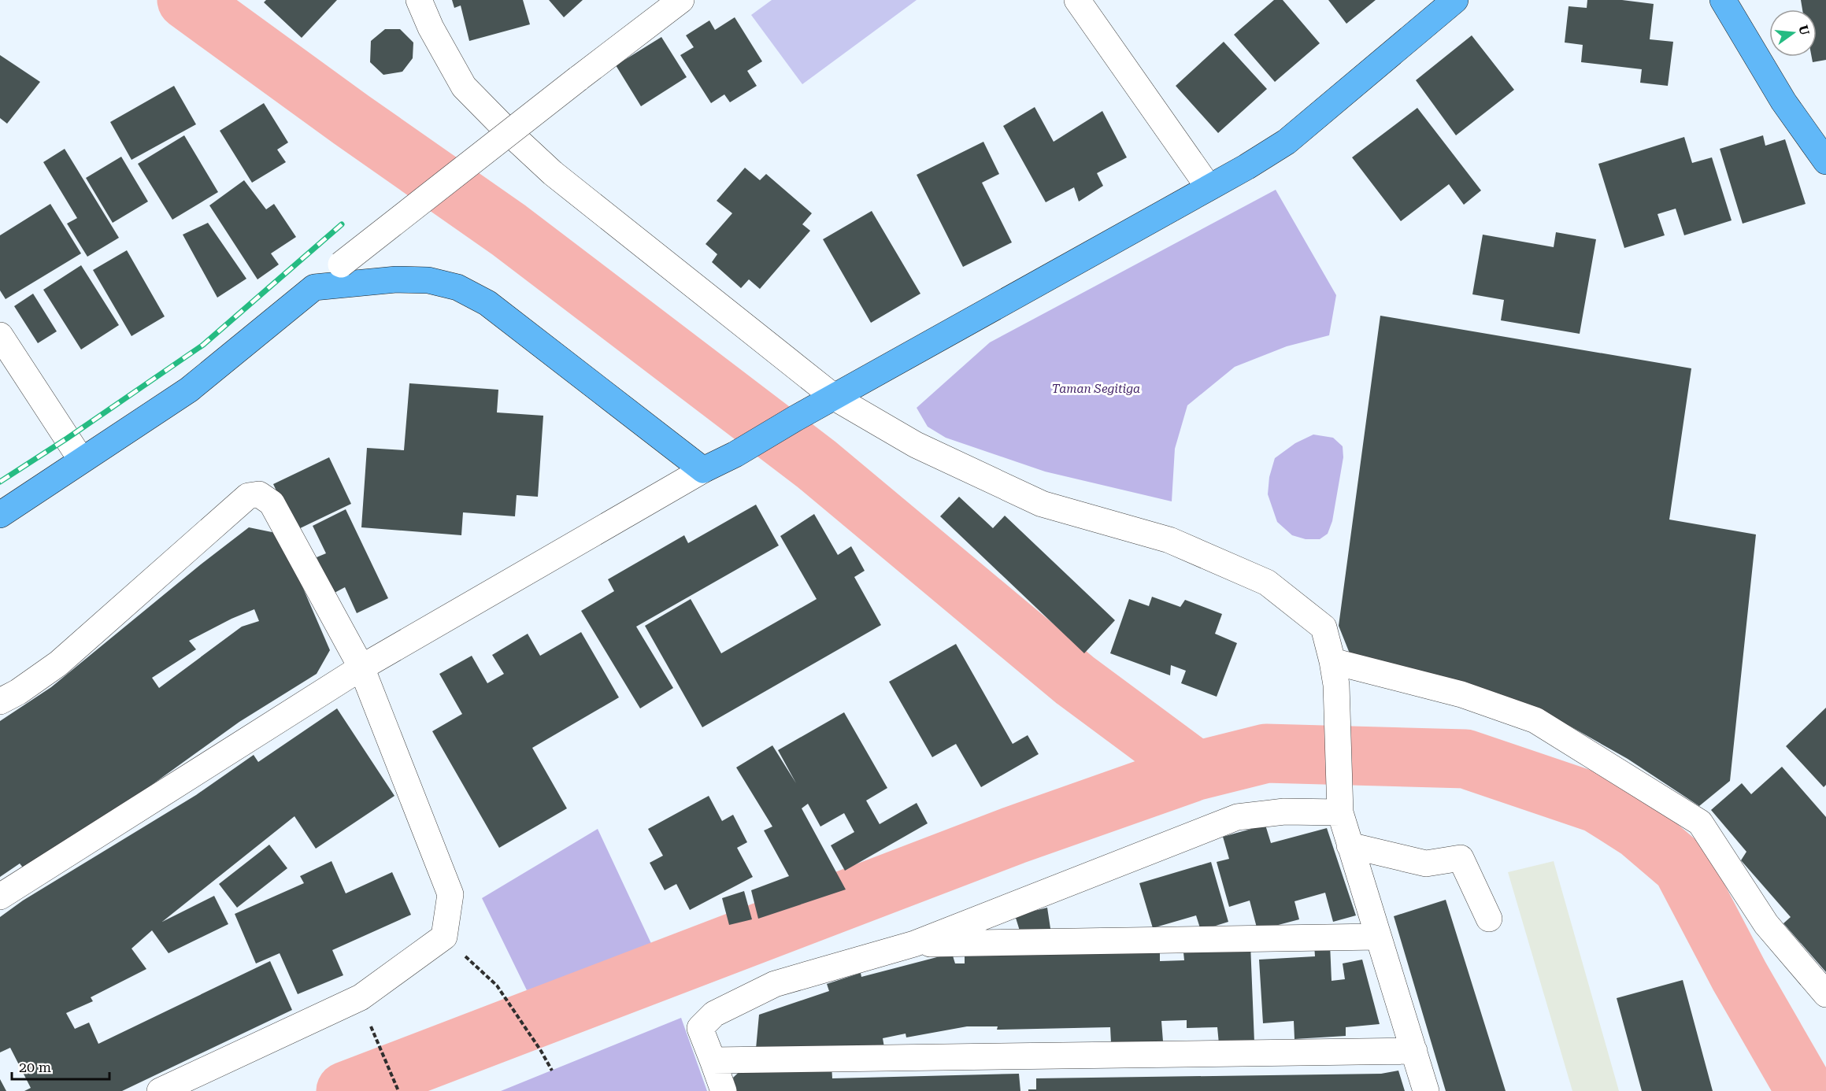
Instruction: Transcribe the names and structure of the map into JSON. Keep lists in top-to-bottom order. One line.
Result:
{"parks":["Taman Segitiga"],"scale_bar":"20 m","north":"right"}
